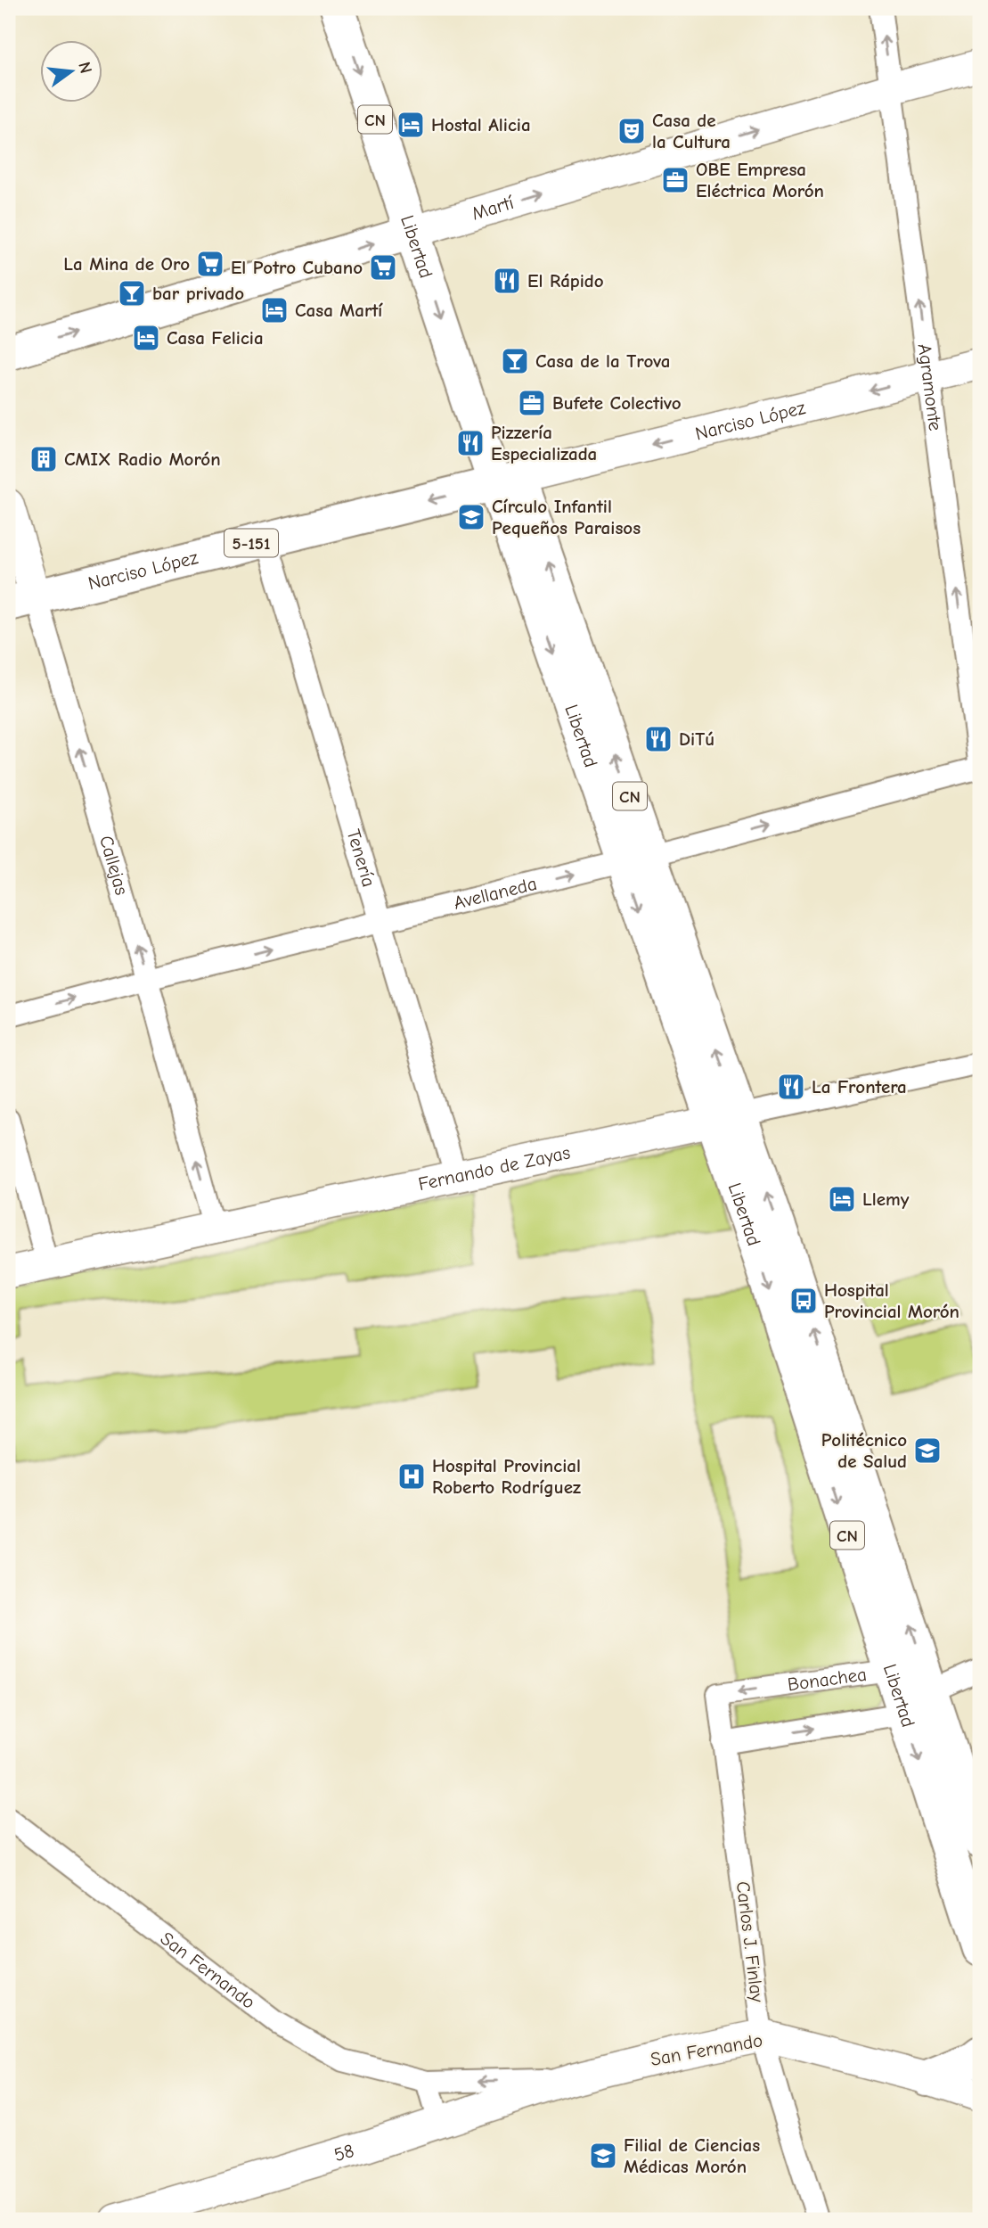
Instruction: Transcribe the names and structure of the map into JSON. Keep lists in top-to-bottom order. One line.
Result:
{"streets":{"main road":["CN","Martí","Libertad","Narciso López","5-151","Callejas","Fernando de Zayas","San Fernando","58"],"street":["Agramonte","Tenería","Avellaneda","Bonachea","Carlos J. Finlay"]},"crossings":[["Martí","Libertad"],["Martí","Agramonte"],["Libertad","Narciso López"],["Libertad","Avellaneda"],["Libertad","Fernando de Zayas"],["Libertad","Bonachea"],["Agramonte","Narciso López"],["Agramonte","Avellaneda"],["Narciso López","Tenería"],["Narciso López","Callejas"],["Tenería","Avellaneda"],["Tenería","Fernando de Zayas"],["Callejas","Avellaneda"],["Callejas","Fernando de Zayas"],["Bonachea","Carlos J. Finlay"],["Carlos J. Finlay","San Fernando"],["San Fernando","58"]],"one_way":["Martí","Agramonte","Narciso López","Callejas","Avellaneda"],"places":{"hotel":["Hostal Alicia","Casa Martí","Casa Felicia","Llemy"],"theatre":["Casa de la Cultura"],"office":["OBE Empresa Eléctrica Morón","Bufete Colectivo"],"supermarket":["La Mina de Oro","El Potro Cubano"],"restaurant":["El Rápido","Pizzería Especializada","DiTú","La Frontera"],"bar":["bar privado","Casa de la Trova"],"building":["CMIX Radio Morón"],"school or university":["Círculo Infantil Pequeños Paraisos","Politécnico de Salud","Filial de Ciencias Médicas Morón"],"bus stop":["Hospital Provincial Morón"],"hospital":["Hospital Provincial Roberto Rodríguez"]},"north":"right"}
